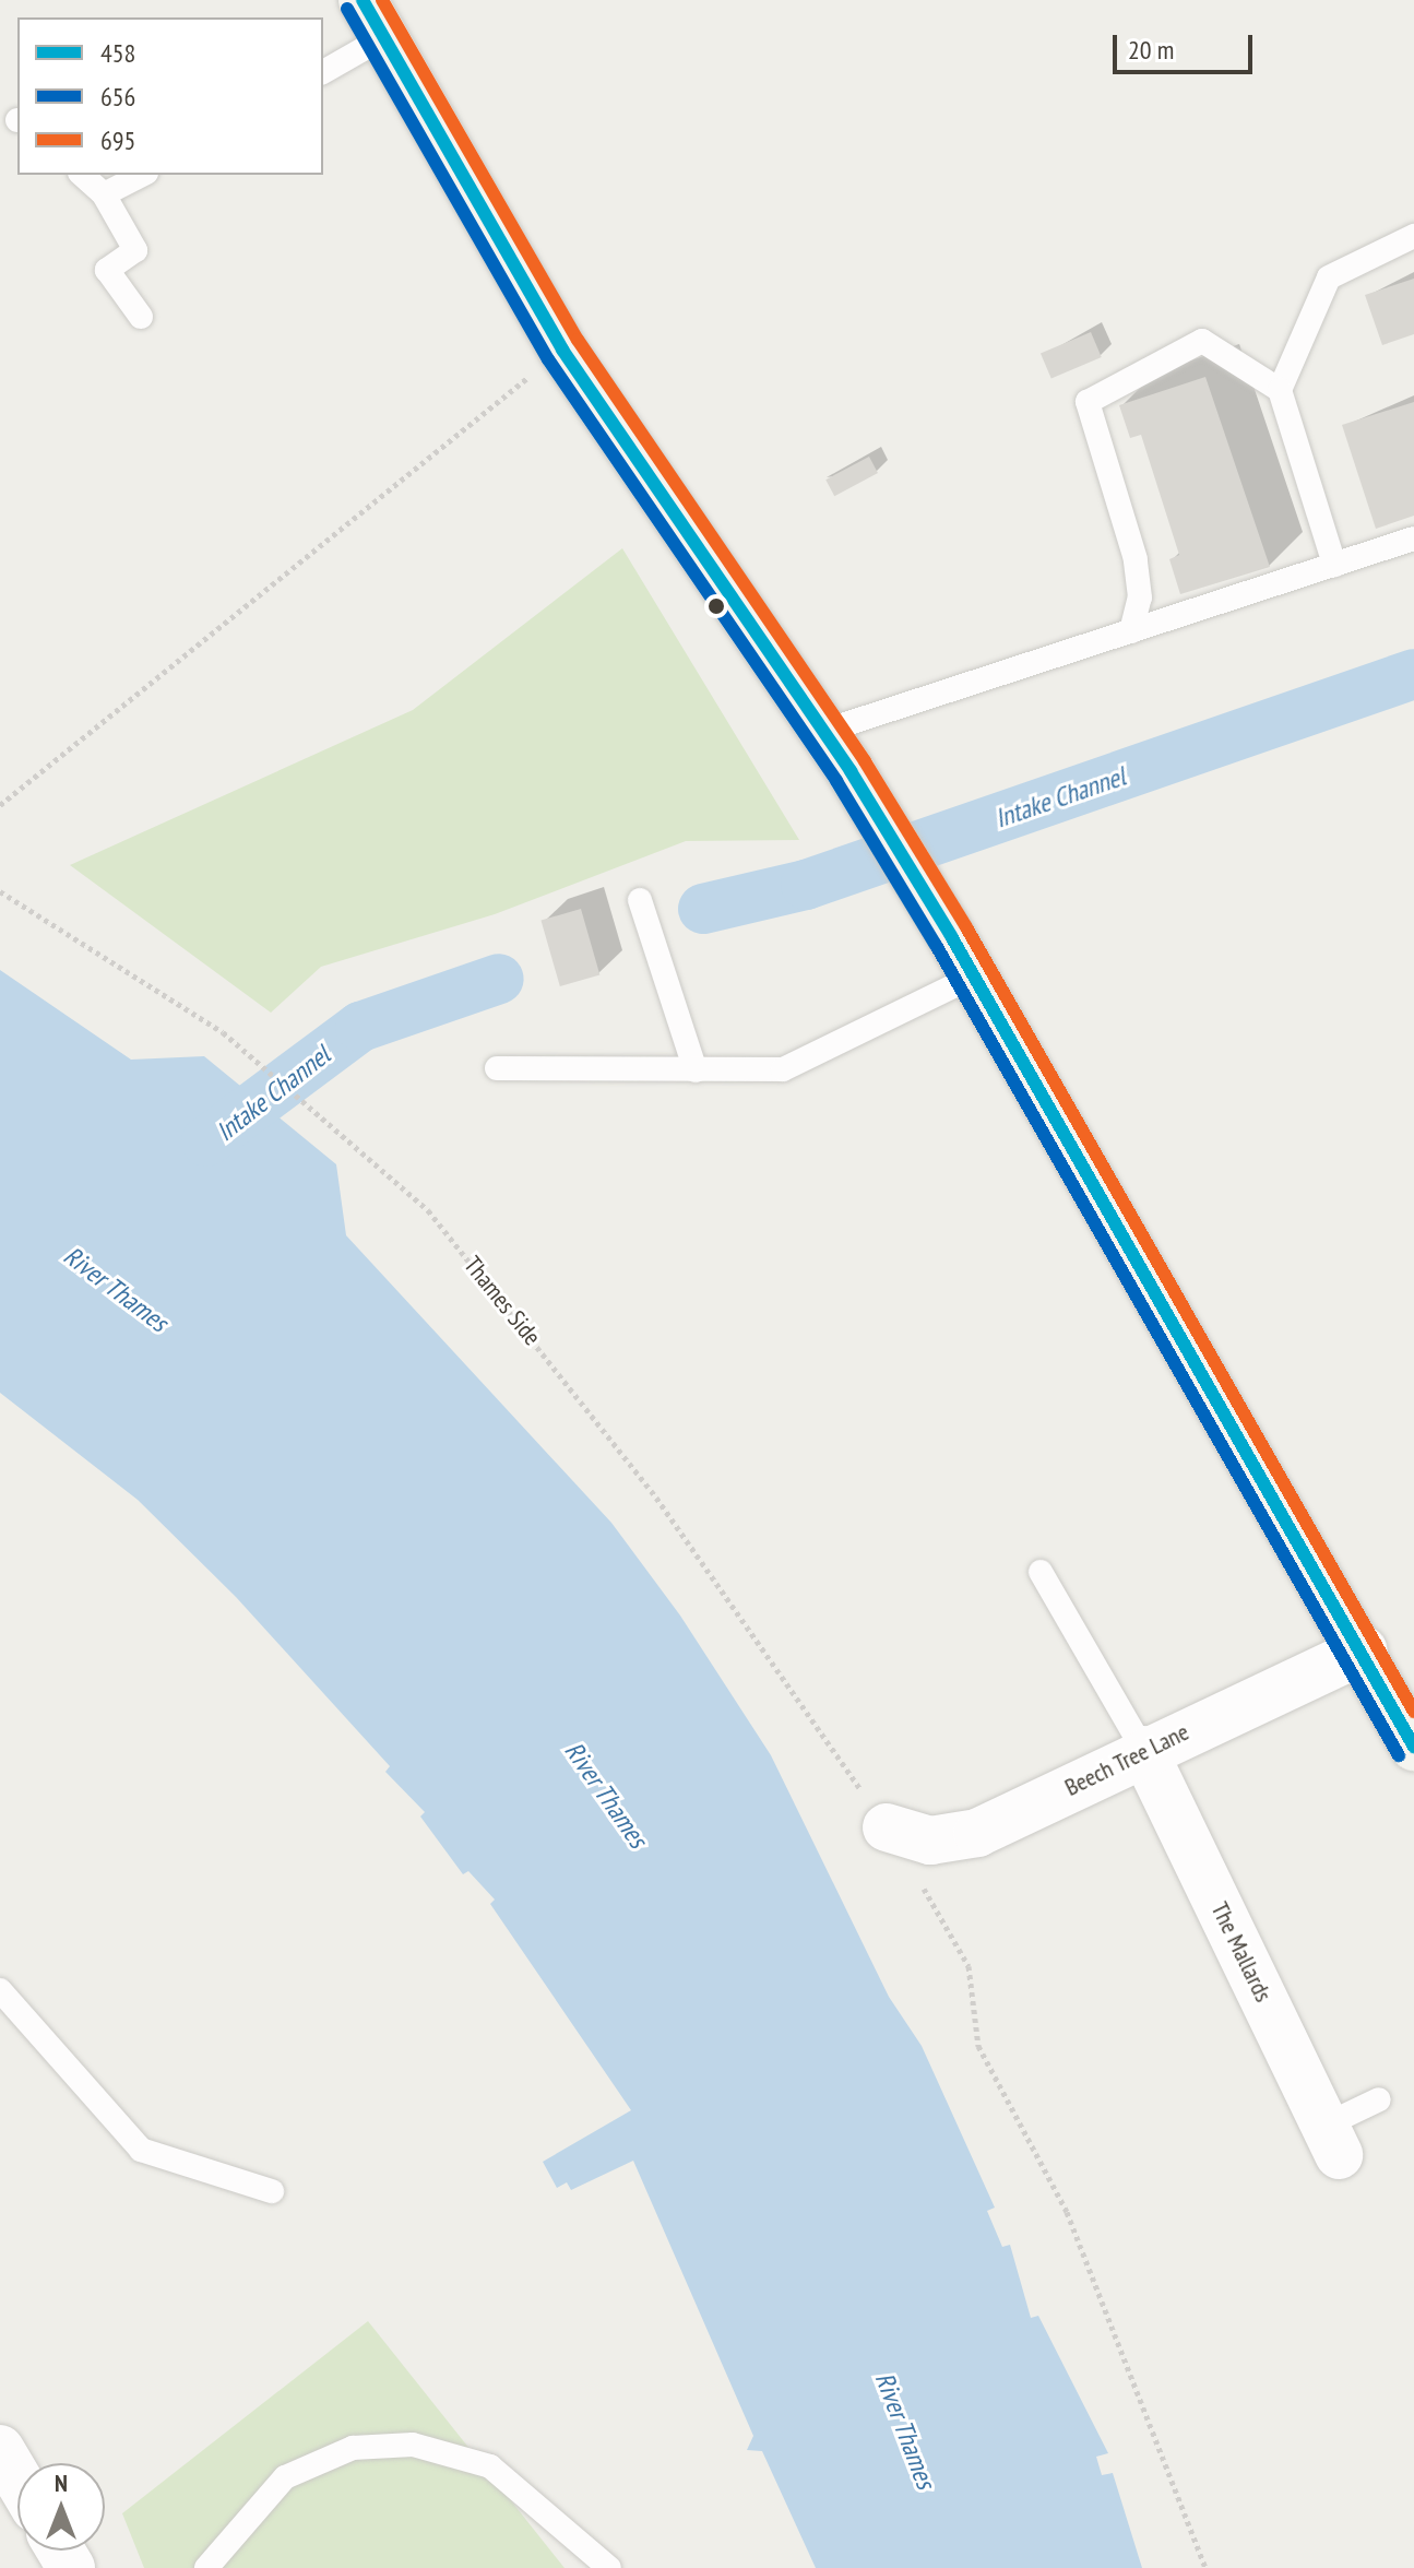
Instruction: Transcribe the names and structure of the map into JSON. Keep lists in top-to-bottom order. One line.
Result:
{"streets":{"street":["Beech Tree Lane","The Mallards"],"path":["Thames Side"]},"crossings":[["Thames Side","Beech Tree Lane"],["Beech Tree Lane","The Mallards"]],"water":["Intake Channel","River Thames"],"lines":["transit line 458","transit line 695","transit line 656"],"legend":["458","656","695"],"scale_bar":"20 m","north":"top"}
